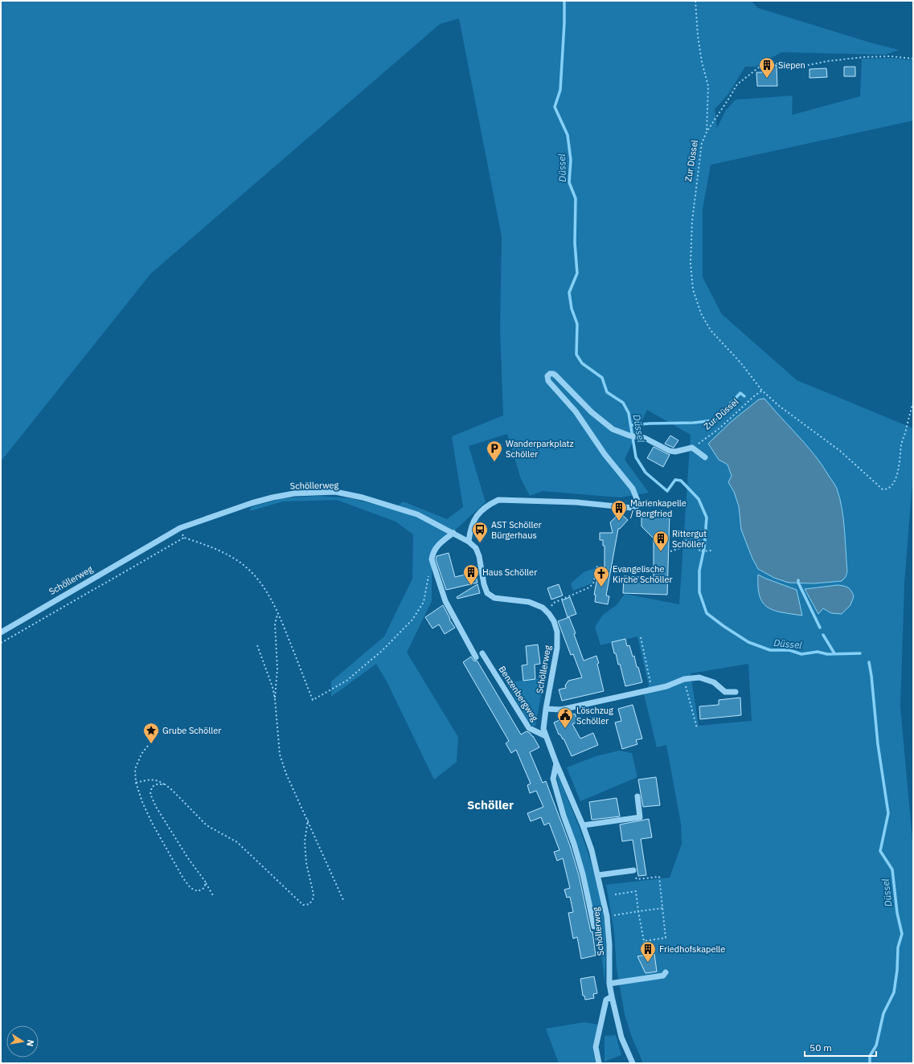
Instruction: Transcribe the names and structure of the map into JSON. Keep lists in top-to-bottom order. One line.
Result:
{"streets":{"street":["Schöllerweg","Benzenbergweg"],"path":["Zur Düssel"]},"crossings":[["Schöllerweg","Benzenbergweg"]],"districts":["Schöller"],"water":["Düssel"],"places":{"building":["Siepen","Marienkapelle / Bergfried","Rittergut Schöller","Haus Schöller","Friedhofskapelle"],"parking":["Wanderparkplatz Schöller"],"bus stop":["AST Schöller Bürgerhaus"],"church":["Evangelische Kirche Schöller"],"public building":["Löschzug Schöller"],"place":["Grube Schöller"]},"scale_bar":"50 m","north":"right"}
